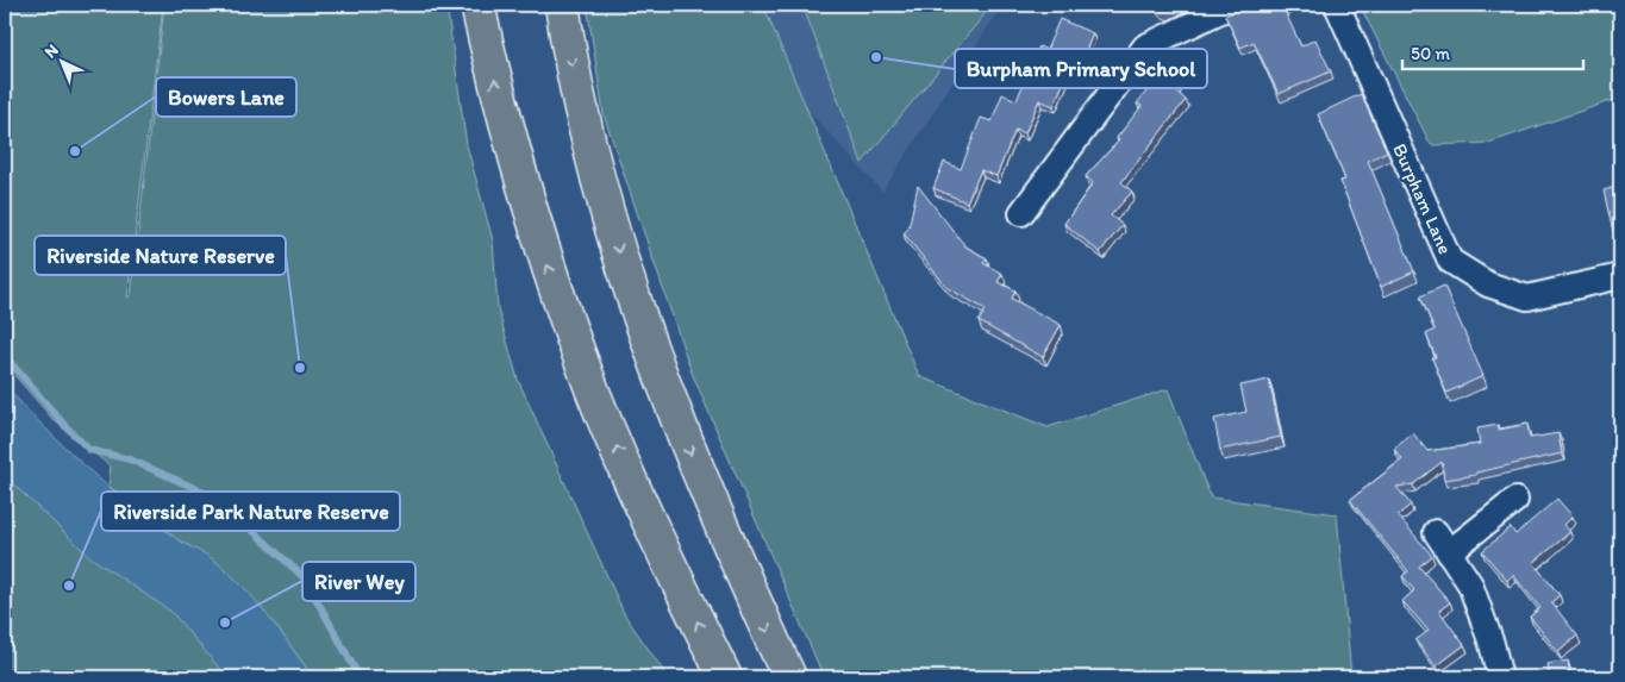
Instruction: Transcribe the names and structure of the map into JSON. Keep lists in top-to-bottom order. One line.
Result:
{"streets":{"street":["Burpham Lane"]},"places":["Burpham Primary School","Bowers Lane","Riverside Nature Reserve","Riverside Park Nature Reserve","River Wey"],"scale_bar":"50 m","north":"top left"}
